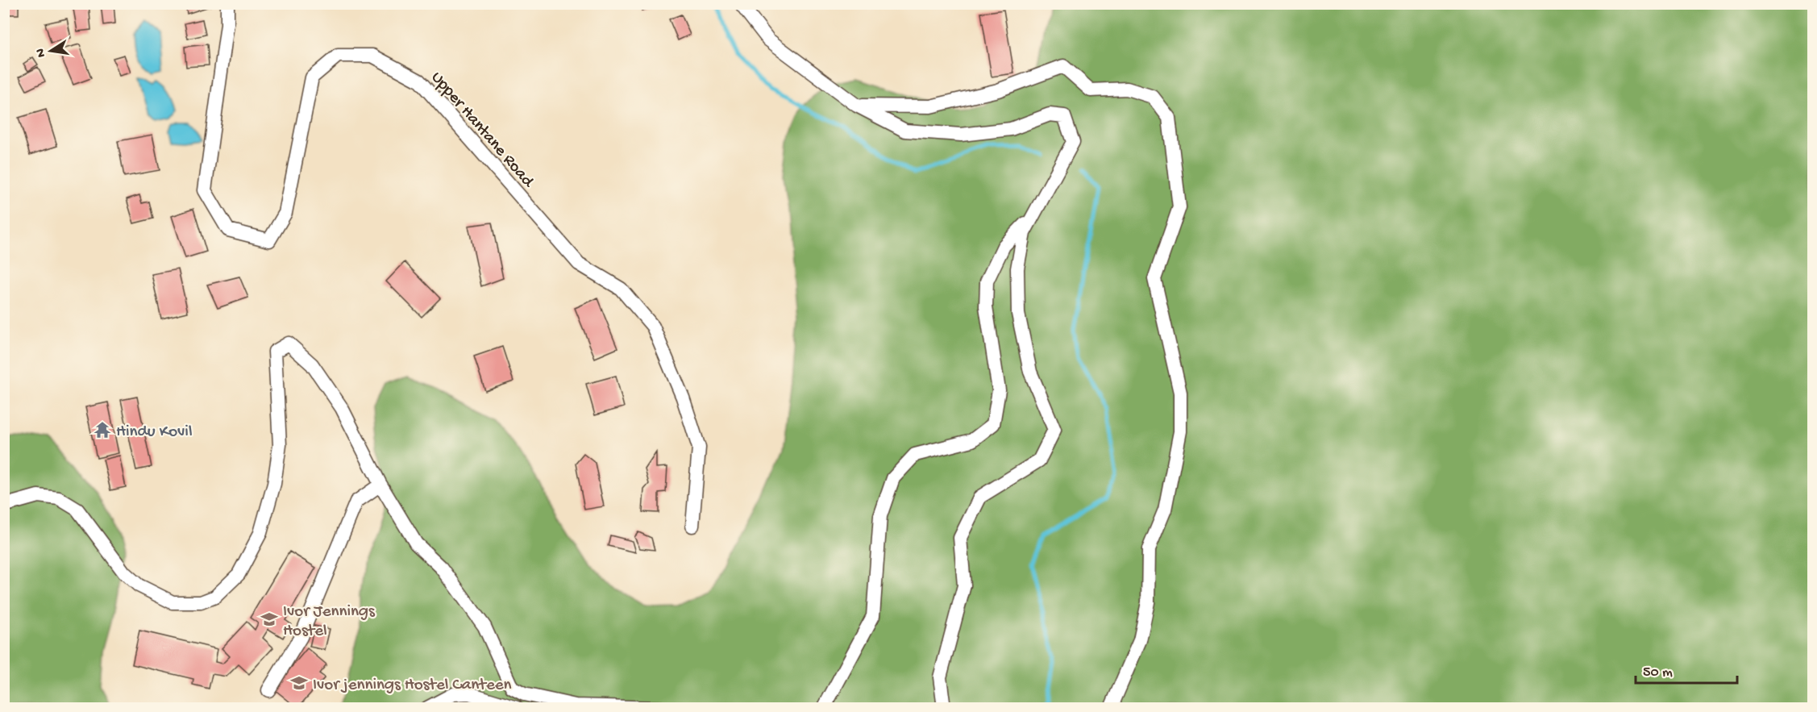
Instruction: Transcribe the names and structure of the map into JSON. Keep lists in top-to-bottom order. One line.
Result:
{"streets":{"street":["Upper Hantane Road"]},"places":{"temple":["Hindu Kovil"],"school or university":["Ivor Jennings Hostel","Ivor jennings Hostel Canteen"]},"scale_bar":"50 m","north":"left"}
